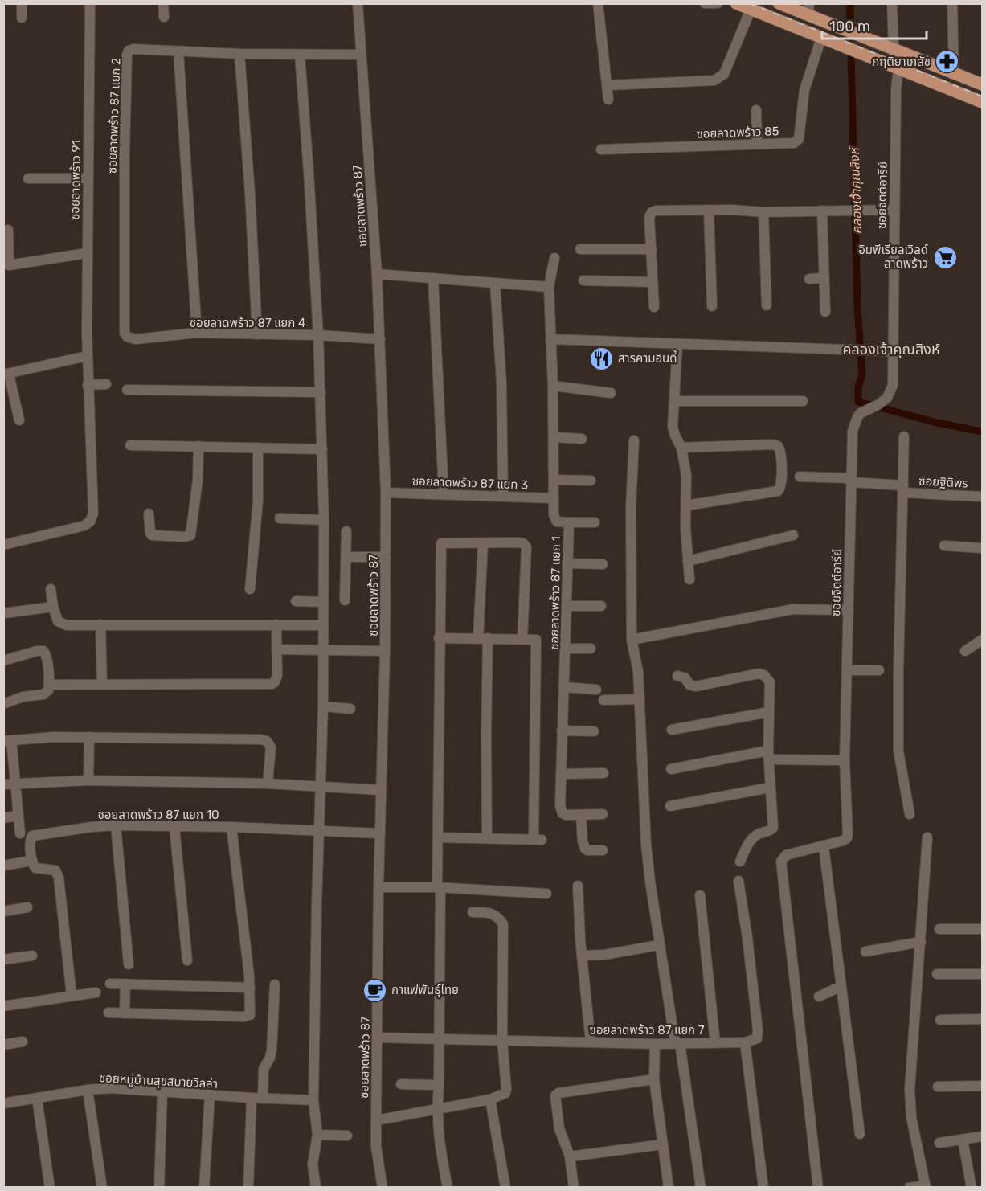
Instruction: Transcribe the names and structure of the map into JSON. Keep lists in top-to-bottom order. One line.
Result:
{"streets":{"street":["ซอยลาดพร้าว 87 แยก 2","ซอยลาดพร้าว 85","ซอยลาดพร้าว 91","ซอยจิตต์อารีย์","ซอยลาดพร้าว 87","ซอยลาดพร้าว 87 แยก 4","ซอยฐิติพร","ซอยลาดพร้าว 87 แยก 3","ซอยลาดพร้าว 87 แยก 1","ซอยลาดพร้าว 87 แยก 10","ซอยลาดพร้าว 87 แยก 7","ซอยหมู่บ้านสุขสบายวิลล่า"]},"crossings":[["ซอยลาดพร้าว 87 แยก 2","ซอยลาดพร้าว 87"],["ซอยลาดพร้าว 87 แยก 2","ซอยลาดพร้าว 87 แยก 4"],["ซอยจิตต์อารีย์","ซอยฐิติพร"],["ซอยลาดพร้าว 87","ซอยลาดพร้าว 87 แยก 4"],["ซอยลาดพร้าว 87","ซอยลาดพร้าว 87 แยก 3"],["ซอยลาดพร้าว 87","ซอยลาดพร้าว 87 แยก 10"],["ซอยลาดพร้าว 87","ซอยลาดพร้าว 87 แยก 7"],["ซอยลาดพร้าว 87 แยก 3","ซอยลาดพร้าว 87 แยก 1"]],"districts":["คลองเจ้าคุณสิงห์"],"water":["คลองเจ้าคุณสิงห์"],"places":{"pharmacy":["กฤติยาเภสัช"],"supermarket":["อิมพีเรียลเวิลด์ ลาดพร้าว"],"restaurant":["สารคามอินดี้"],"cafe":["กาแฟพันธ์ุไทย"]},"scale_bar":"100 m"}
